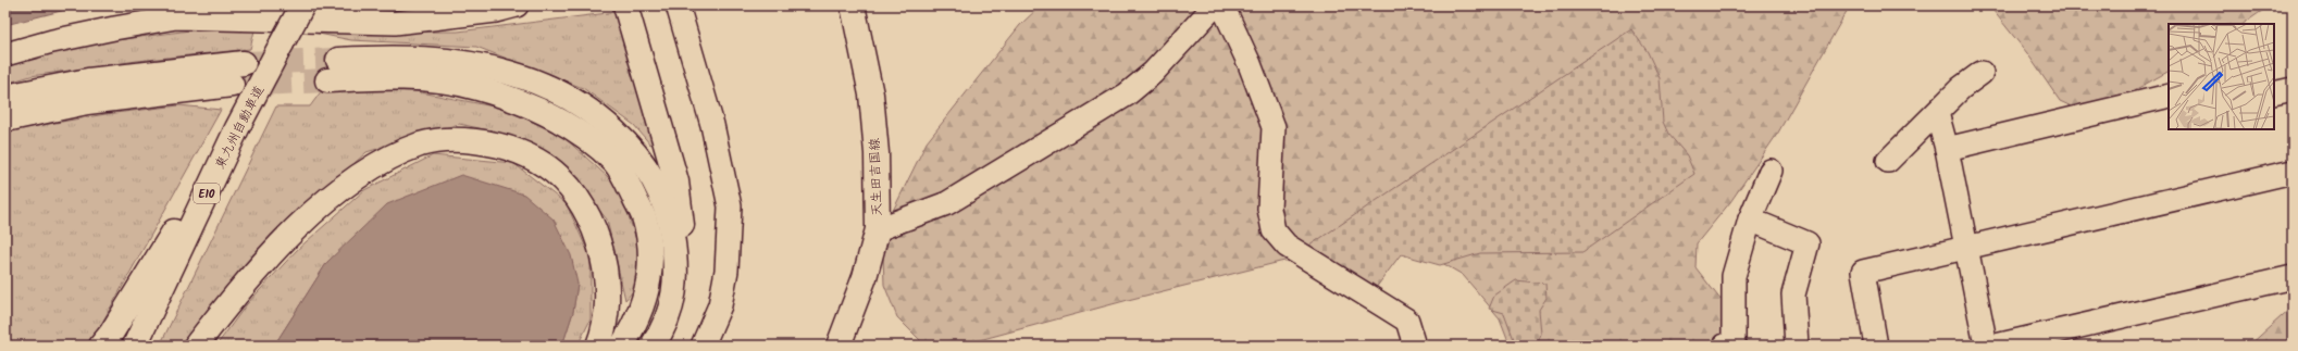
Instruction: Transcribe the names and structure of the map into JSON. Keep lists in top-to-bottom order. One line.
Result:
{"streets":{"main road":["東九州自動車道","天生田吉国線","E10"]}}
